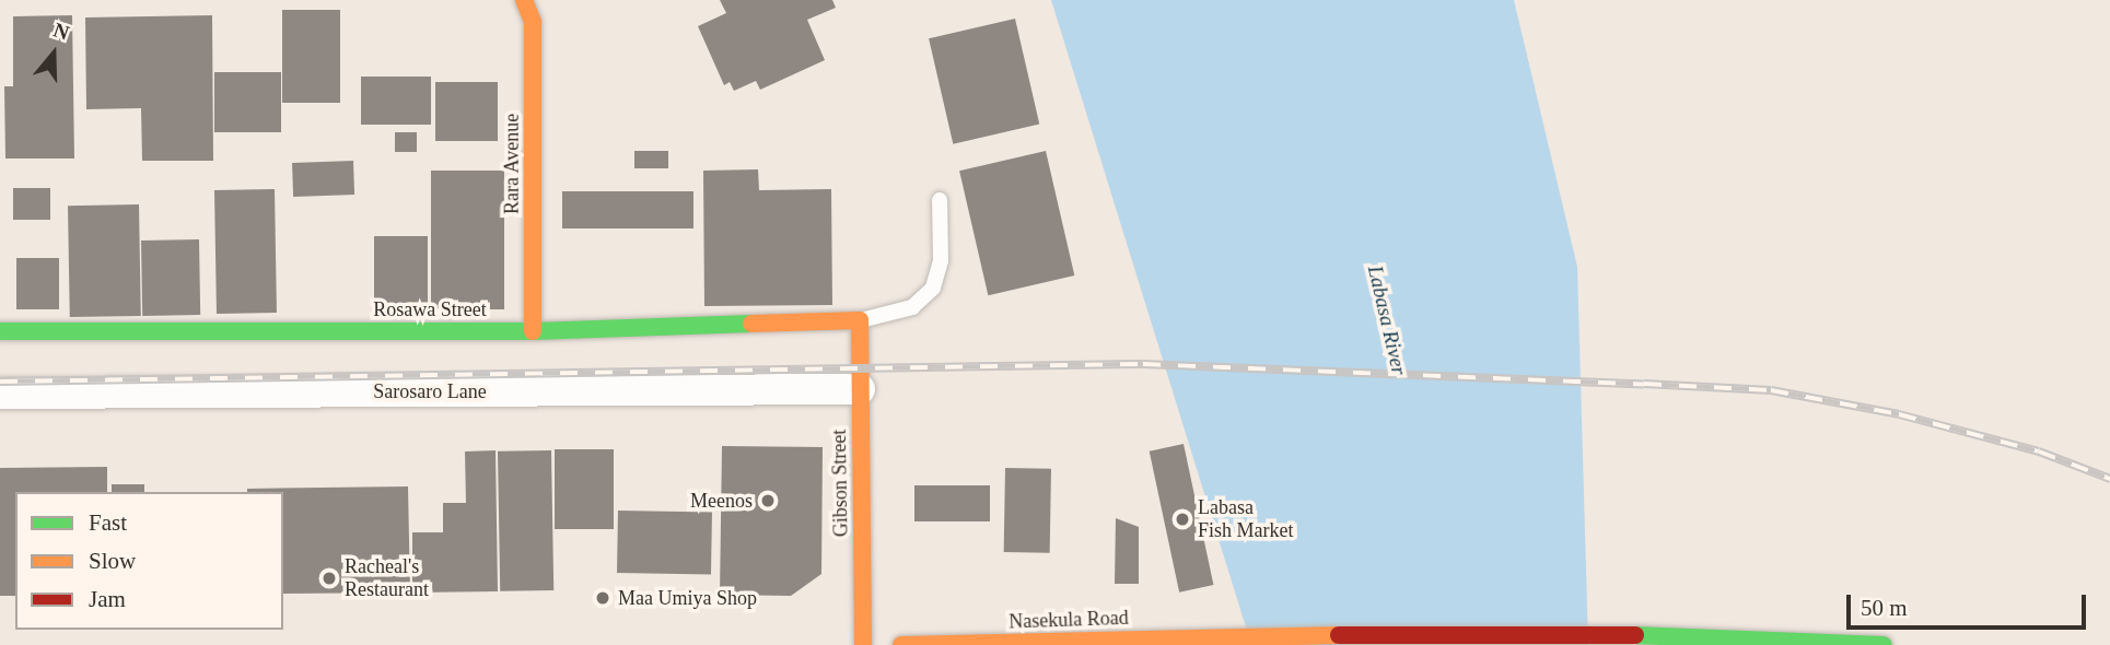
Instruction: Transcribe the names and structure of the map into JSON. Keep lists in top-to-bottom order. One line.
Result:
{"streets":{"street":["Rara Avenue","Rosawa Street","Sarosaro Lane","Gibson Street","Nasekula Road"]},"crossings":[["Rara Avenue","Rosawa Street"],["Rosawa Street","Gibson Street"],["Sarosaro Lane","Gibson Street"]],"water":["Labasa River"],"places":["Meenos","Labasa Fish Market","Racheal's Restaurant","Maa Umiya Shop"],"legend":["Fast","Slow","Jam"],"scale_bar":"50 m","north":"top"}
